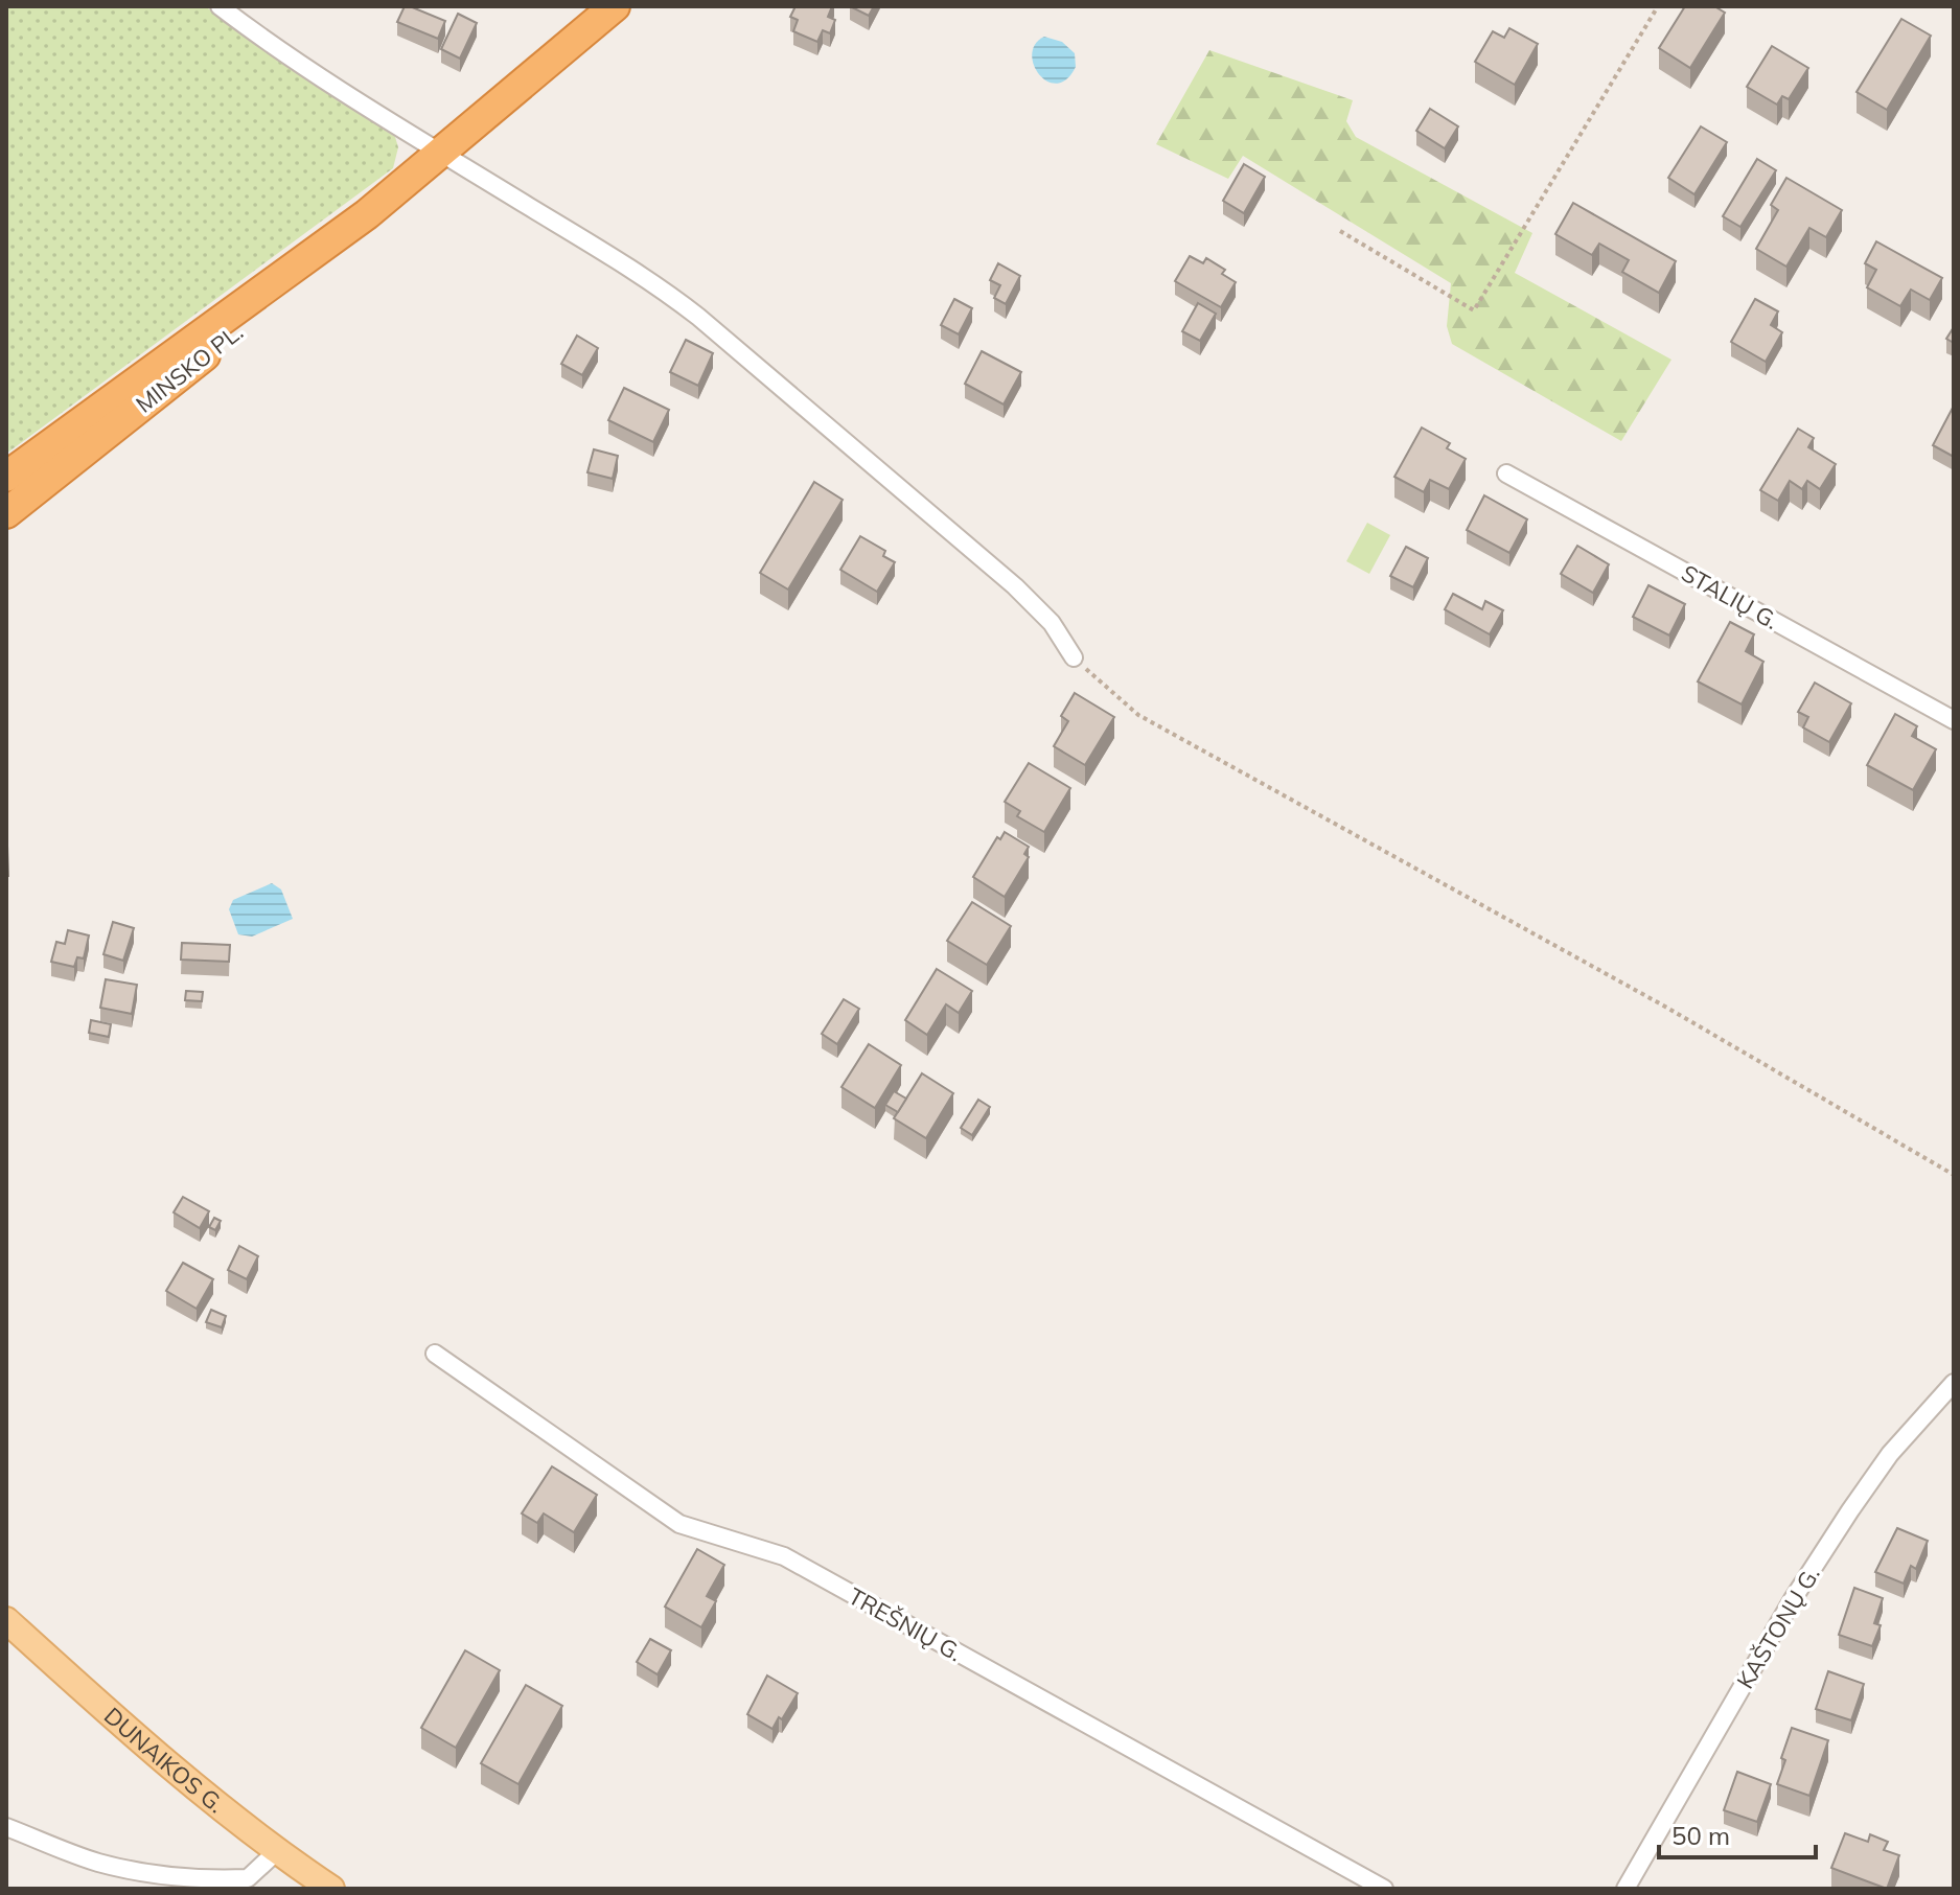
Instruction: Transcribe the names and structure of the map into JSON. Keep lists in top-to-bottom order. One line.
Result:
{"streets":{"highway":["MINSKO PL."],"main road":["DUNAIKOS G."],"street":["STALIŲ G.","TREŠNIŲ G.","KAŠTONŲ G."]},"scale_bar":"50 m"}
